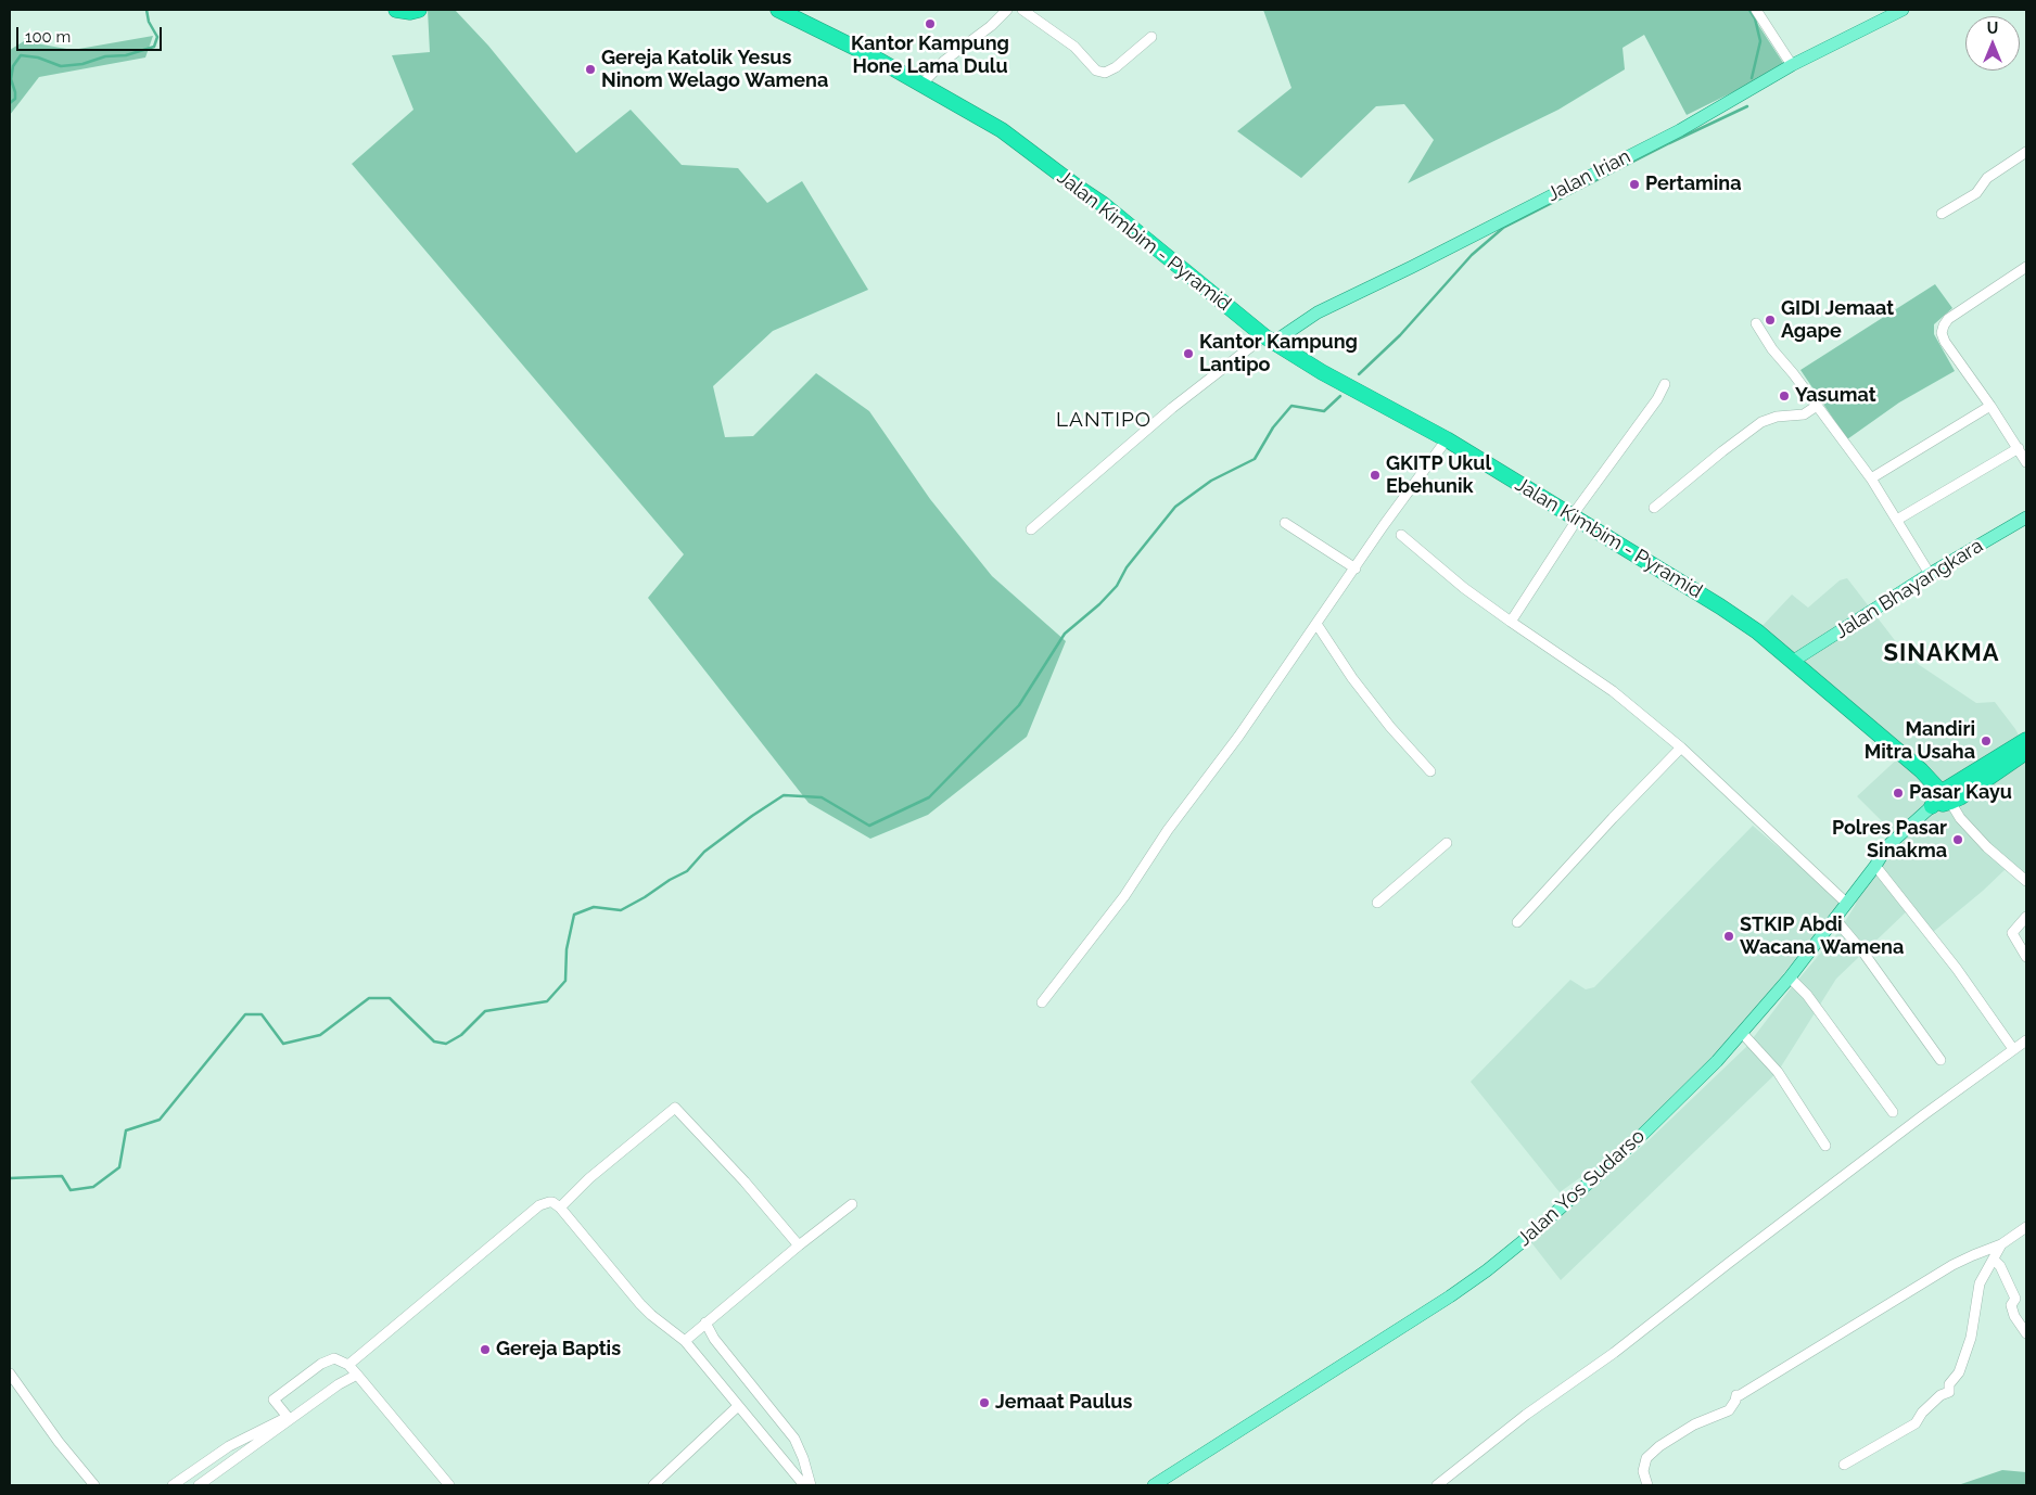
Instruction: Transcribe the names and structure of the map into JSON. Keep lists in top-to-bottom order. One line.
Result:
{"streets":{"highway":["Jalan Kimbim - Pyramid","Jalan Yos Sudarso"],"main road":["Jalan Irian","Jalan Bhayangkara"]},"crossings":[["Jalan Irian","Jalan Kimbim - Pyramid"],["Jalan Kimbim - Pyramid","Jalan Bhayangkara"],["Jalan Kimbim - Pyramid","Jalan Yos Sudarso"]],"districts":["LANTIPO","SINAKMA"],"places":["Kantor Kampung Hone Lama Dulu","Gereja Katolik Yesus Ninom Welago Wamena","Pertamina","GIDI Jemaat Agape","Kantor Kampung Lantipo","Yasumat","GKITP Ukul Ebehunik","Mandiri Mitra Usaha","Pasar Kayu","Polres Pasar Sinakma","STKIP Abdi Wacana Wamena","Gereja Baptis","Jemaat Paulus"],"scale_bar":"100 m","north":"top"}
